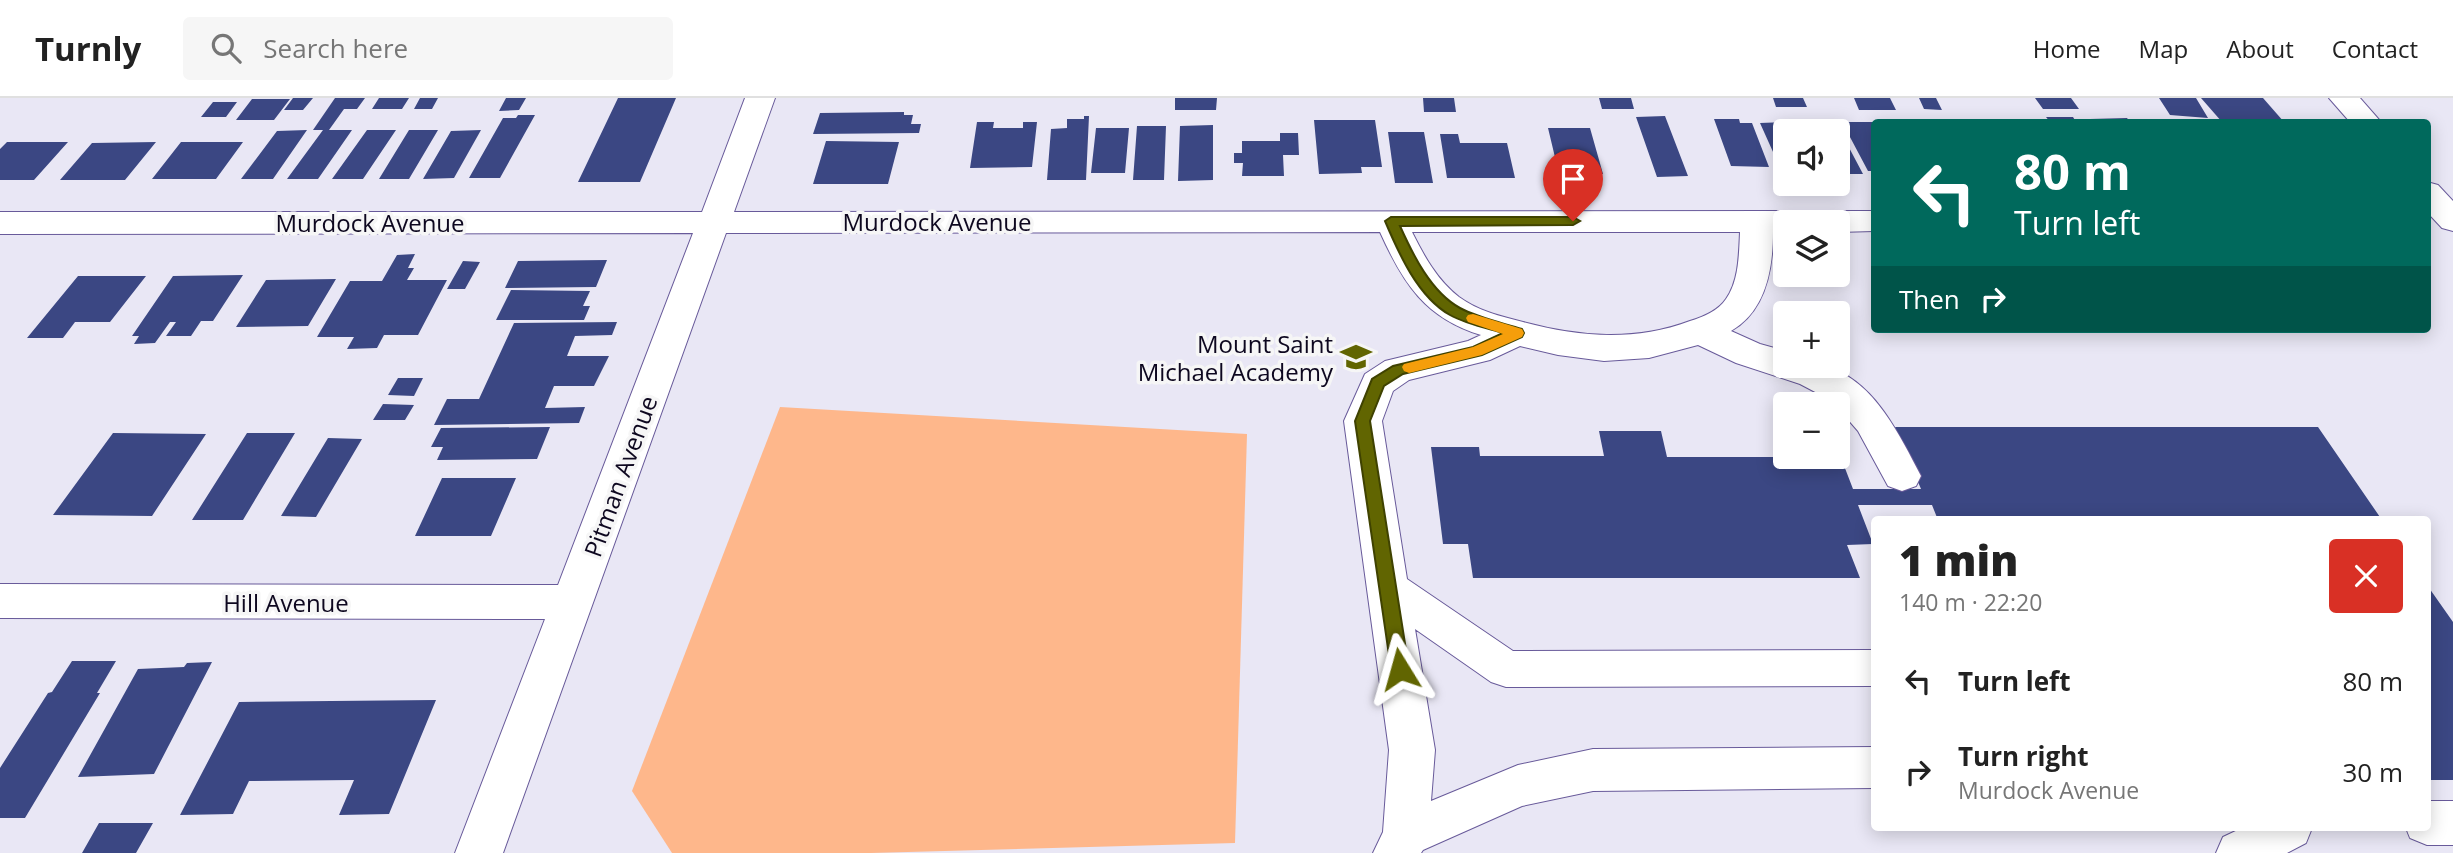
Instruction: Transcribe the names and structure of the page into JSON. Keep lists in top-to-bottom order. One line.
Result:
{"streets":{"street":["Murdock Avenue","Pitman Avenue","Hill Avenue"]},"crossings":[["Murdock Avenue","Pitman Avenue"],["Pitman Avenue","Hill Avenue"]],"places":{"school or university":["Mount Saint Michael Academy"]},"page":{"header":"Turnly","search":"Search here","nav":["Home","Map","About","Contact"],"map_buttons":["+","−"],"turn":["80 m","Turn left"],"then":"Then","heading":["1 min","140 m · 22:20"],"list":[{"name":"Turn left","value":"80 m"},{"name":"Turn right","note":"Murdock Avenue","value":"30 m"}]}}
